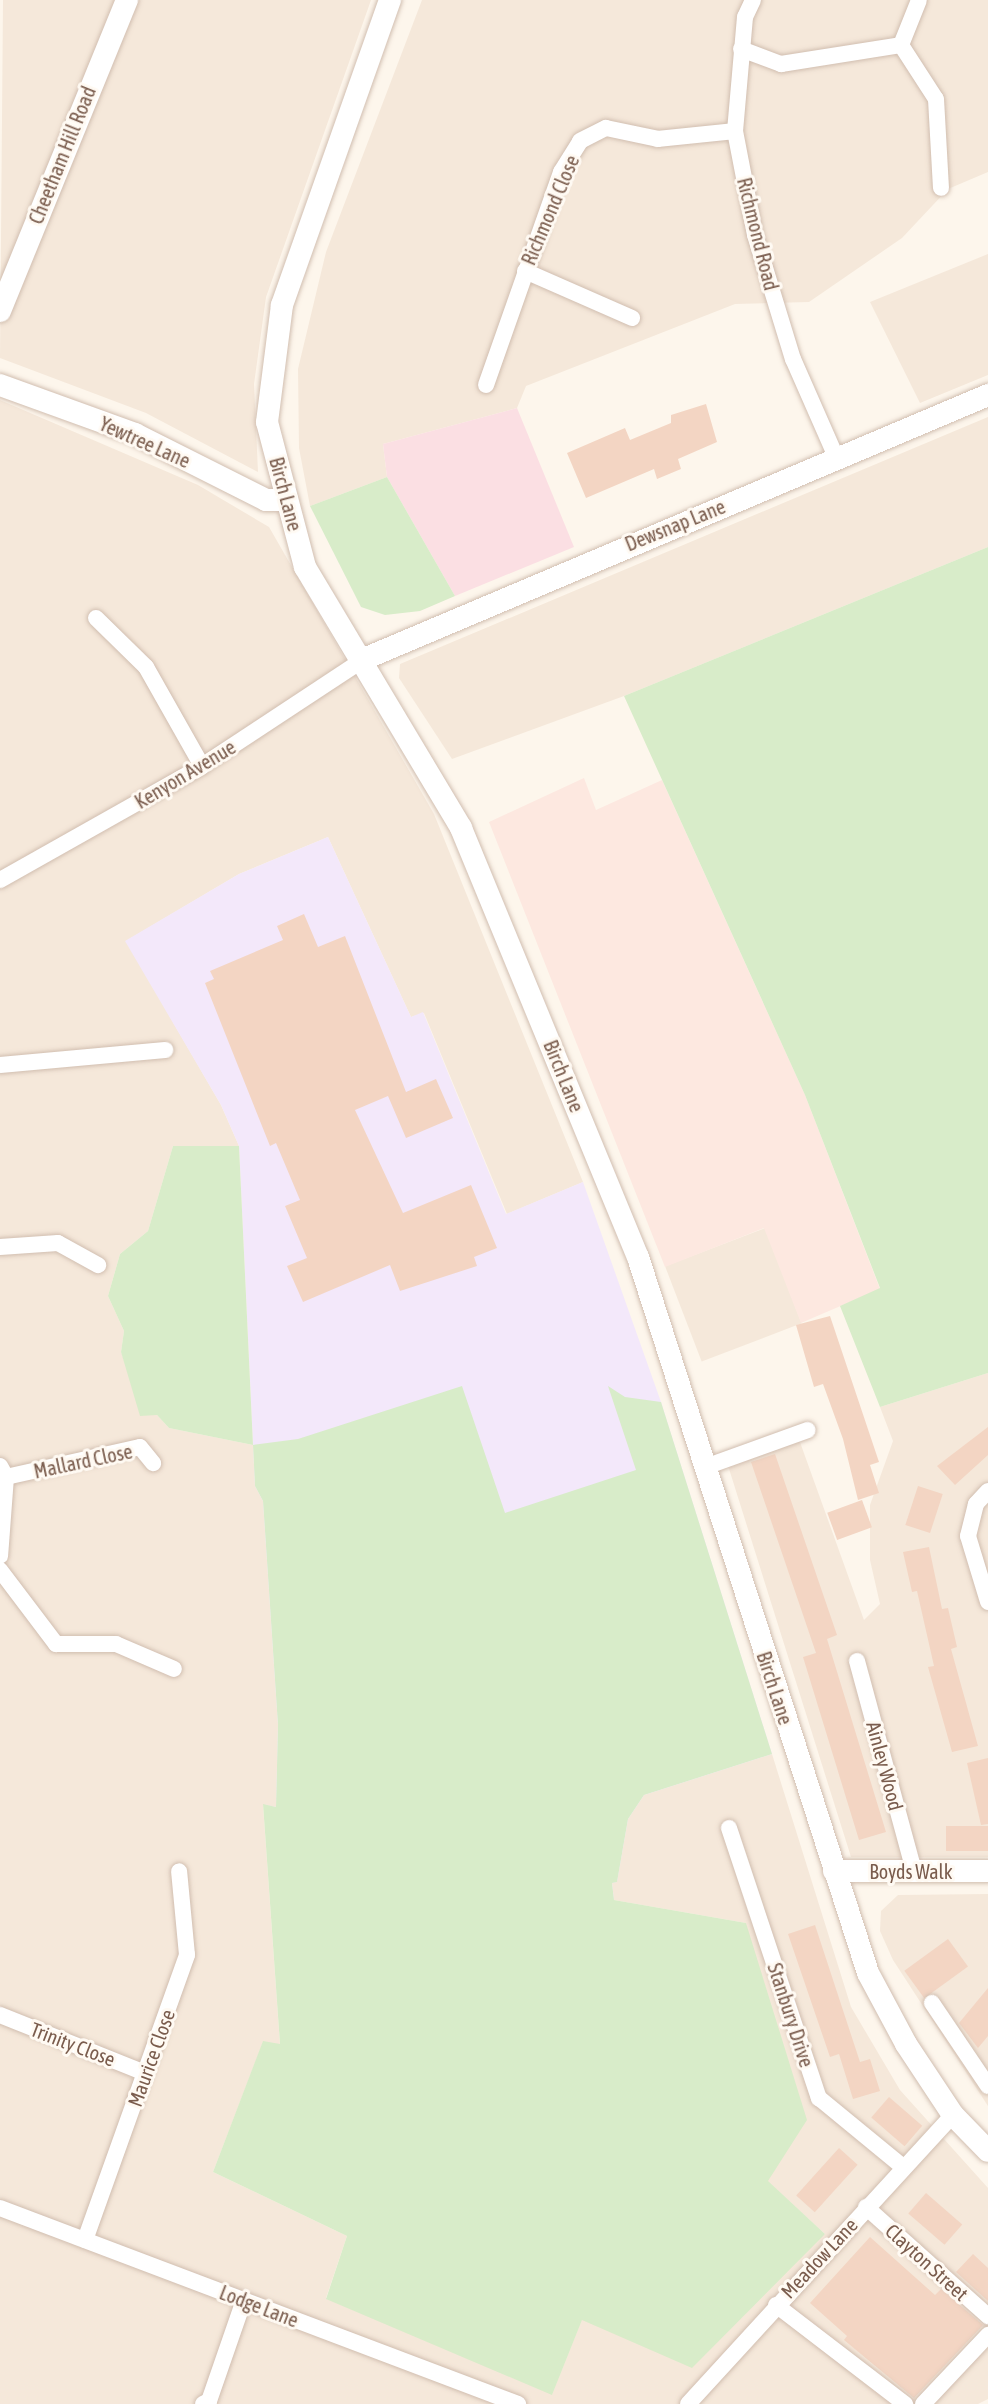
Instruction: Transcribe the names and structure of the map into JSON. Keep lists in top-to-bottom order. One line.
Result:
{"streets":{"main road":["Cheetham Hill Road","Yewtree Lane","Birch Lane","Dewsnap Lane","Boyds Walk"],"street":["Richmond Close","Richmond Road","Kenyon Avenue","Mallard Close","Ainley Wood","Stanbury Drive","Trinity Close","Maurice Close","Meadow Lane","Clayton Street","Lodge Lane"]},"crossings":[["Richmond Close","Richmond Road"],["Richmond Road","Dewsnap Lane"],["Yewtree Lane","Birch Lane"],["Birch Lane","Dewsnap Lane"],["Birch Lane","Kenyon Avenue"],["Birch Lane","Boyds Walk"],["Birch Lane","Meadow Lane"],["Dewsnap Lane","Kenyon Avenue"],["Ainley Wood","Boyds Walk"],["Stanbury Drive","Meadow Lane"],["Trinity Close","Maurice Close"],["Maurice Close","Lodge Lane"],["Meadow Lane","Clayton Street"]]}
